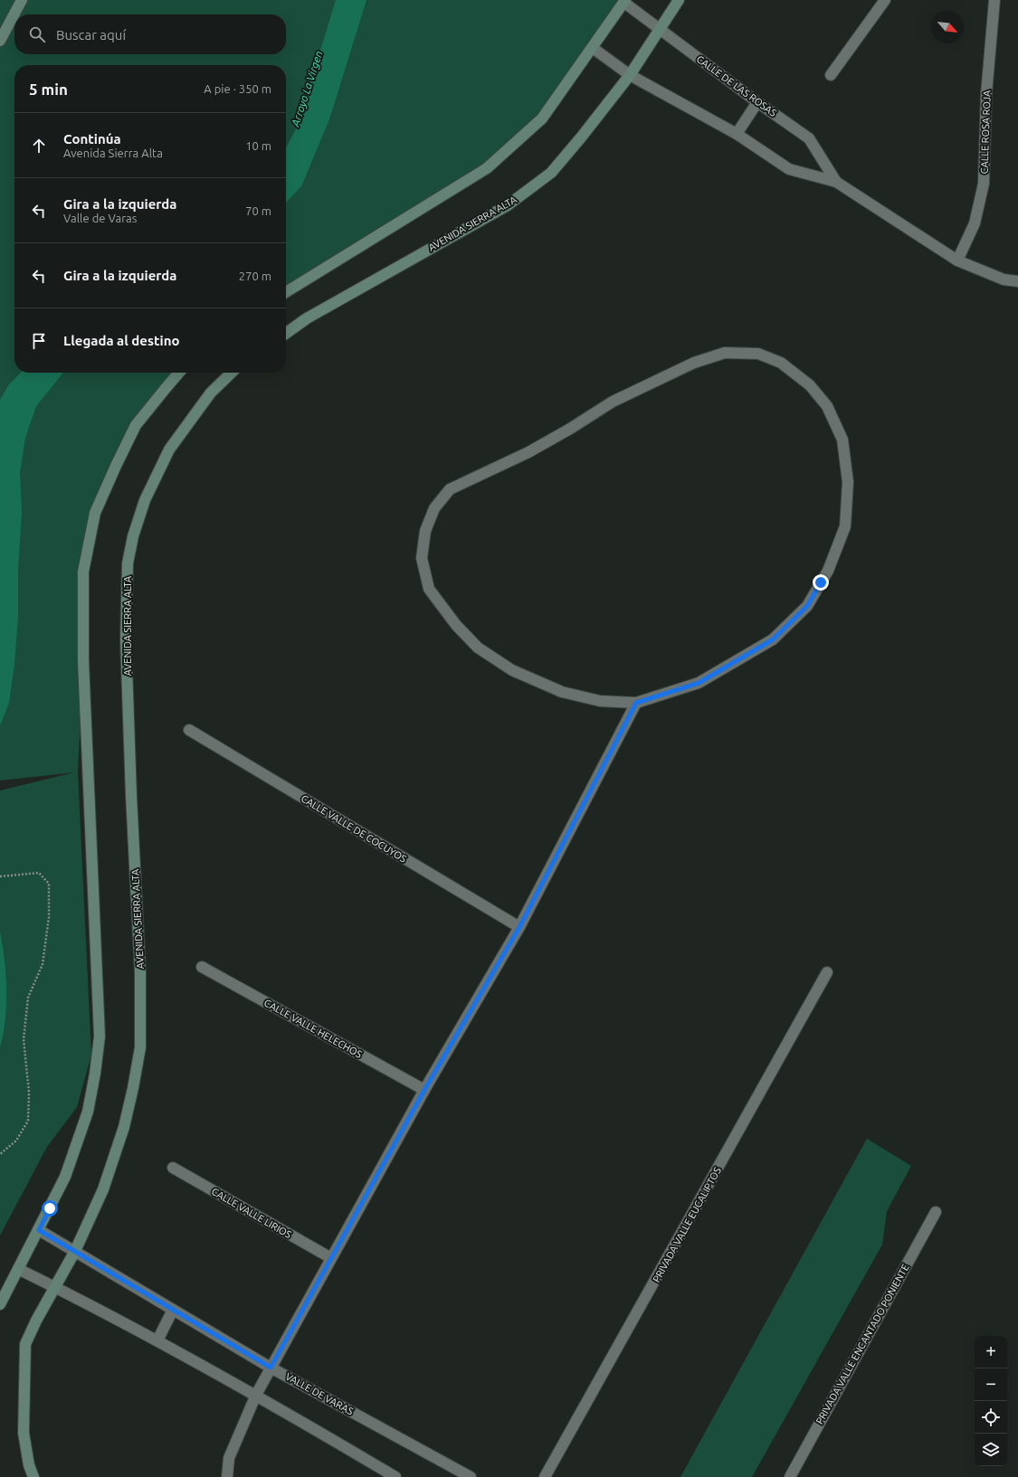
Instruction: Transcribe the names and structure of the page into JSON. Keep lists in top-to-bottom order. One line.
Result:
{"streets":{"street":["CALLE DE LAS ROSAS","CALLE ROSA ROJA","AVENIDA SIERRA ALTA","CALLE VALLE DE COCUYOS","CALLE VALLE HELECHOS","CALLE VALLE LIRIOS","PRIVADA VALLE EUCALIPTOS","PRIVADA VALLE ENCANTADO PONIENTE","VALLE DE VARAS"]},"crossings":[["CALLE DE LAS ROSAS","CALLE ROSA ROJA"],["CALLE DE LAS ROSAS","AVENIDA SIERRA ALTA"],["AVENIDA SIERRA ALTA","VALLE DE VARAS"]],"water":["Arroyo La Virgen"],"north":"bottom right","page":{"search":"Buscar aquí","heading":["5 min","A pie · 350 m"],"list":[["Continúa","Avenida Sierra Alta","10 m"],["Gira a la izquierda","Valle de Varas","70 m"],["Gira a la izquierda","270 m"],"Llegada al destino"],"map_buttons":["+","−"]}}
